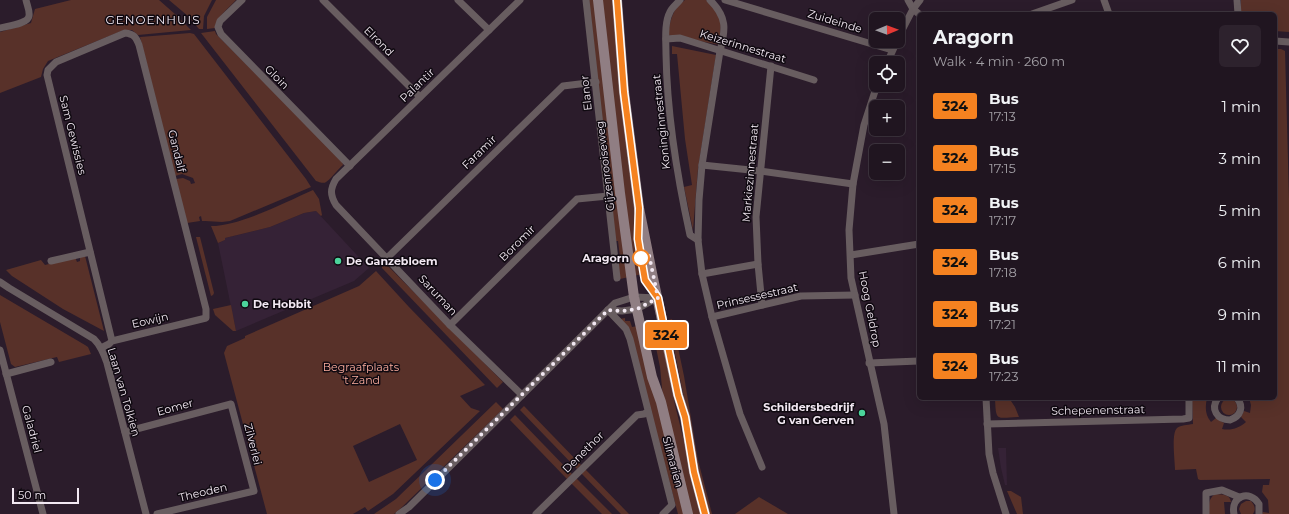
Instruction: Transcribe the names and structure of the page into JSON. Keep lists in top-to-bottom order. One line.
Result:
{"streets":{"main road":["Gijzenrooiseweg"],"street":["Zuideinde","Elrond","Keizerinnestraat","Gloin","Palantir","Elanor","Koninginnestraat","Sam Gewissies","Gandalf","Faramir","Markiezinnestraat","Boromir","Saruman","Prinsessestraat","Hoog Geldrop","Eowijn","Laan van Tolkien","Eomer","Schepenenstraat","Galadriel","Zilverlei","Denethor","Silmarien","Theoden"]},"crossings":[["Elrond","Palantir"],["Keizerinnestraat","Koninginnestraat"],["Keizerinnestraat","Markiezinnestraat"],["Gloin","Palantir"],["Palantir","Saruman"],["Elanor","Faramir"],["Elanor","Boromir"],["Koninginnestraat","Prinsessestraat"],["Sam Gewissies","Gandalf"],["Sam Gewissies","Eowijn"],["Gandalf","Eowijn"],["Faramir","Saruman"],["Markiezinnestraat","Prinsessestraat"],["Boromir","Saruman"],["Prinsessestraat","Hoog Geldrop"],["Eowijn","Laan van Tolkien"],["Laan van Tolkien","Eomer"],["Eomer","Zilverlei"],["Zilverlei","Theoden"],["Denethor","Silmarien"]],"districts":["GENOENHUIS"],"parks":["Begraafplaats 't Zand"],"places":["Aragorn","De Ganzebloem","De Hobbit","Schildersbedrijf G van Gerven"],"lines":["bus line 324"],"scale_bar":"50 m","north":"right","page":{"on_map":"324","map_buttons":["+","−"],"heading":["Aragorn","Walk · 4 min · 260 m"],"list":[{"mark":"324","name":"Bus","note":"17:13","value":"1 min"},{"mark":"324","name":"Bus","note":"17:15","value":"3 min"},{"mark":"324","name":"Bus","note":"17:17","value":"5 min"},{"mark":"324","name":"Bus","note":"17:18","value":"6 min"},{"mark":"324","name":"Bus","note":"17:21","value":"9 min"},{"mark":"324","name":"Bus","note":"17:23","value":"11 min"}],"scale":"50 m"}}
